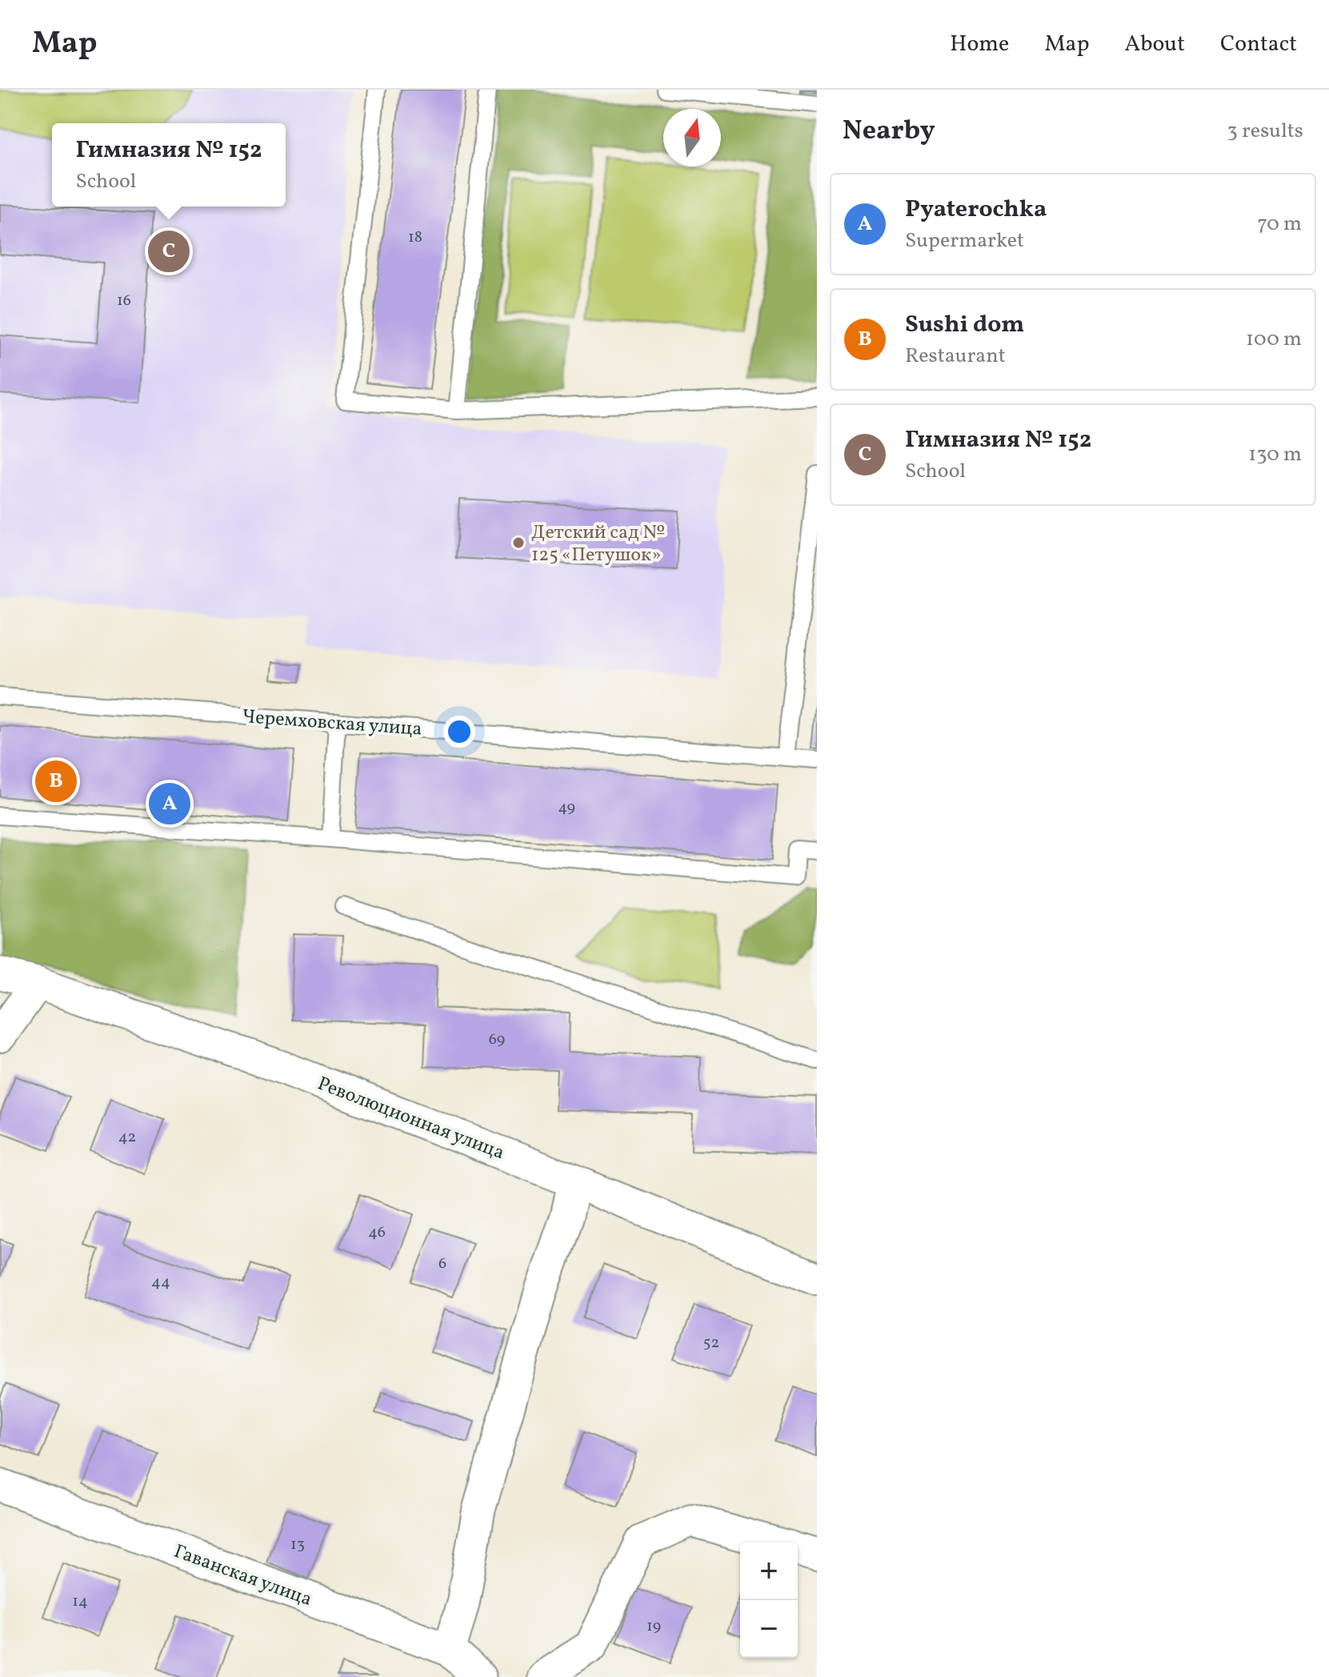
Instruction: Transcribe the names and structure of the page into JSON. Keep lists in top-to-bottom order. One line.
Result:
{"streets":{"street":["Революционная улица","Гаванская улица"],"lane":["Черемховская улица"]},"places":["Детский сад № 125 «Петушок»"],"house_numbers":["18","16","49","69","42","46","6","44","52","13","14","19"],"north":"top","page":{"header":"Map","nav":["Home","Map","About","Contact"],"heading":["Nearby","3 results"],"popup":["Гимназия № 152","School"],"list":[{"mark":"A","name":"Pyaterochka","note":"Supermarket","value":"70 m"},{"mark":"B","name":"Sushi dom","note":"Restaurant","value":"100 m"},{"mark":"C","name":"Гимназия № 152","note":"School","value":"130 m"}],"pins":["C","B","A"],"map_buttons":["+","−"]}}
